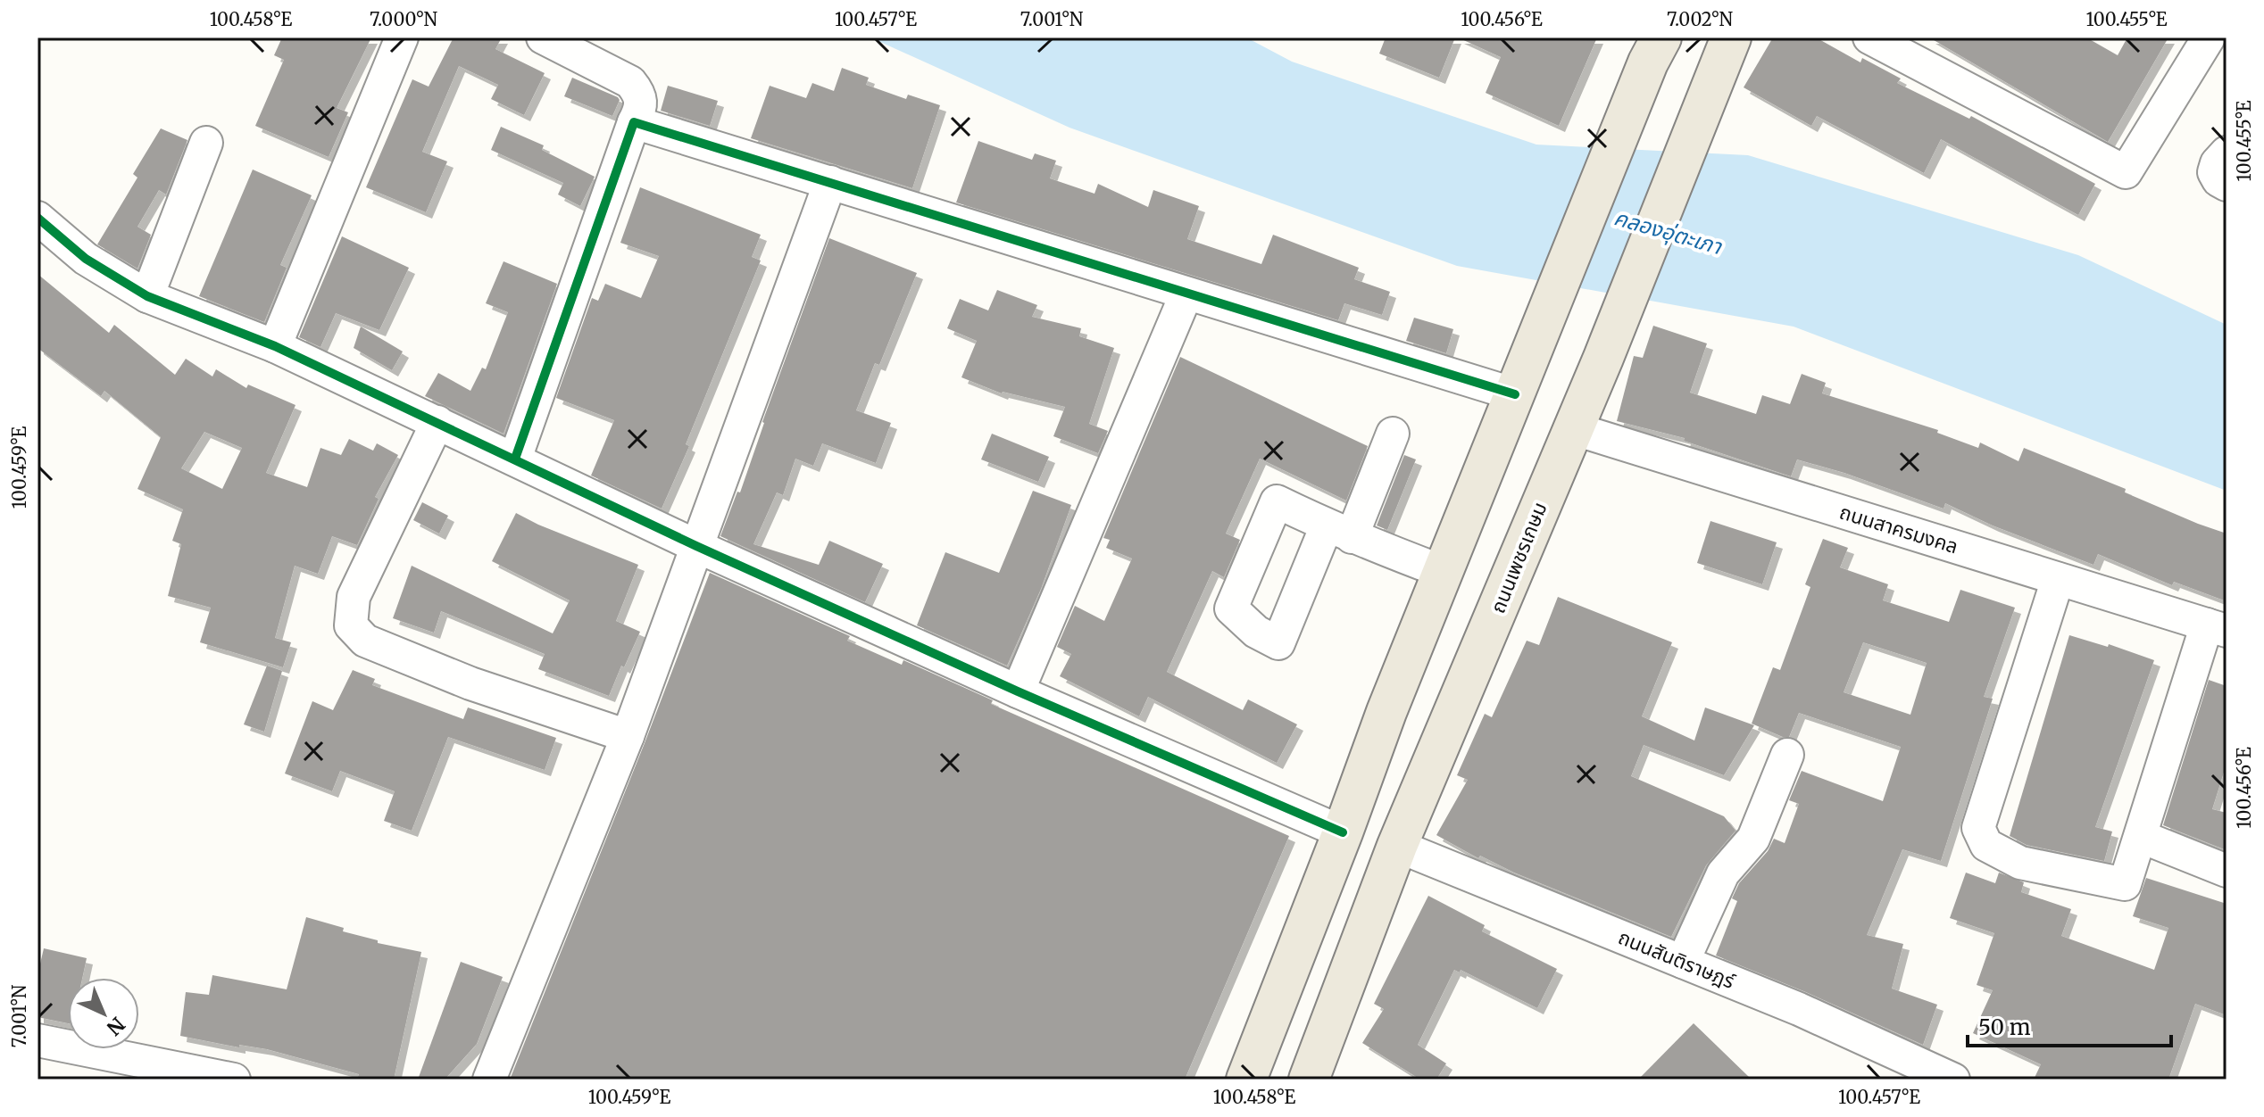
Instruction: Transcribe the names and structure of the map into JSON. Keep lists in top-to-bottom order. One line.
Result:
{"streets":{"main road":["ถนนเพชรเกษม"],"street":["ถนนสาครมงคล","ถนนสันติราษฎร์"]},"crossings":[["ถนนสาครมงคล","ถนนเพชรเกษม"],["ถนนเพชรเกษม","ถนนสันติราษฎร์"]],"water":["คลองอุ่ตะเภา"],"scale_bar":"50 m","north":"bottom right","coordinates":["100.458°E","7.000°N","100.457°E","7.001°N","100.456°E","7.002°N","100.455°E","100.459°E"]}
